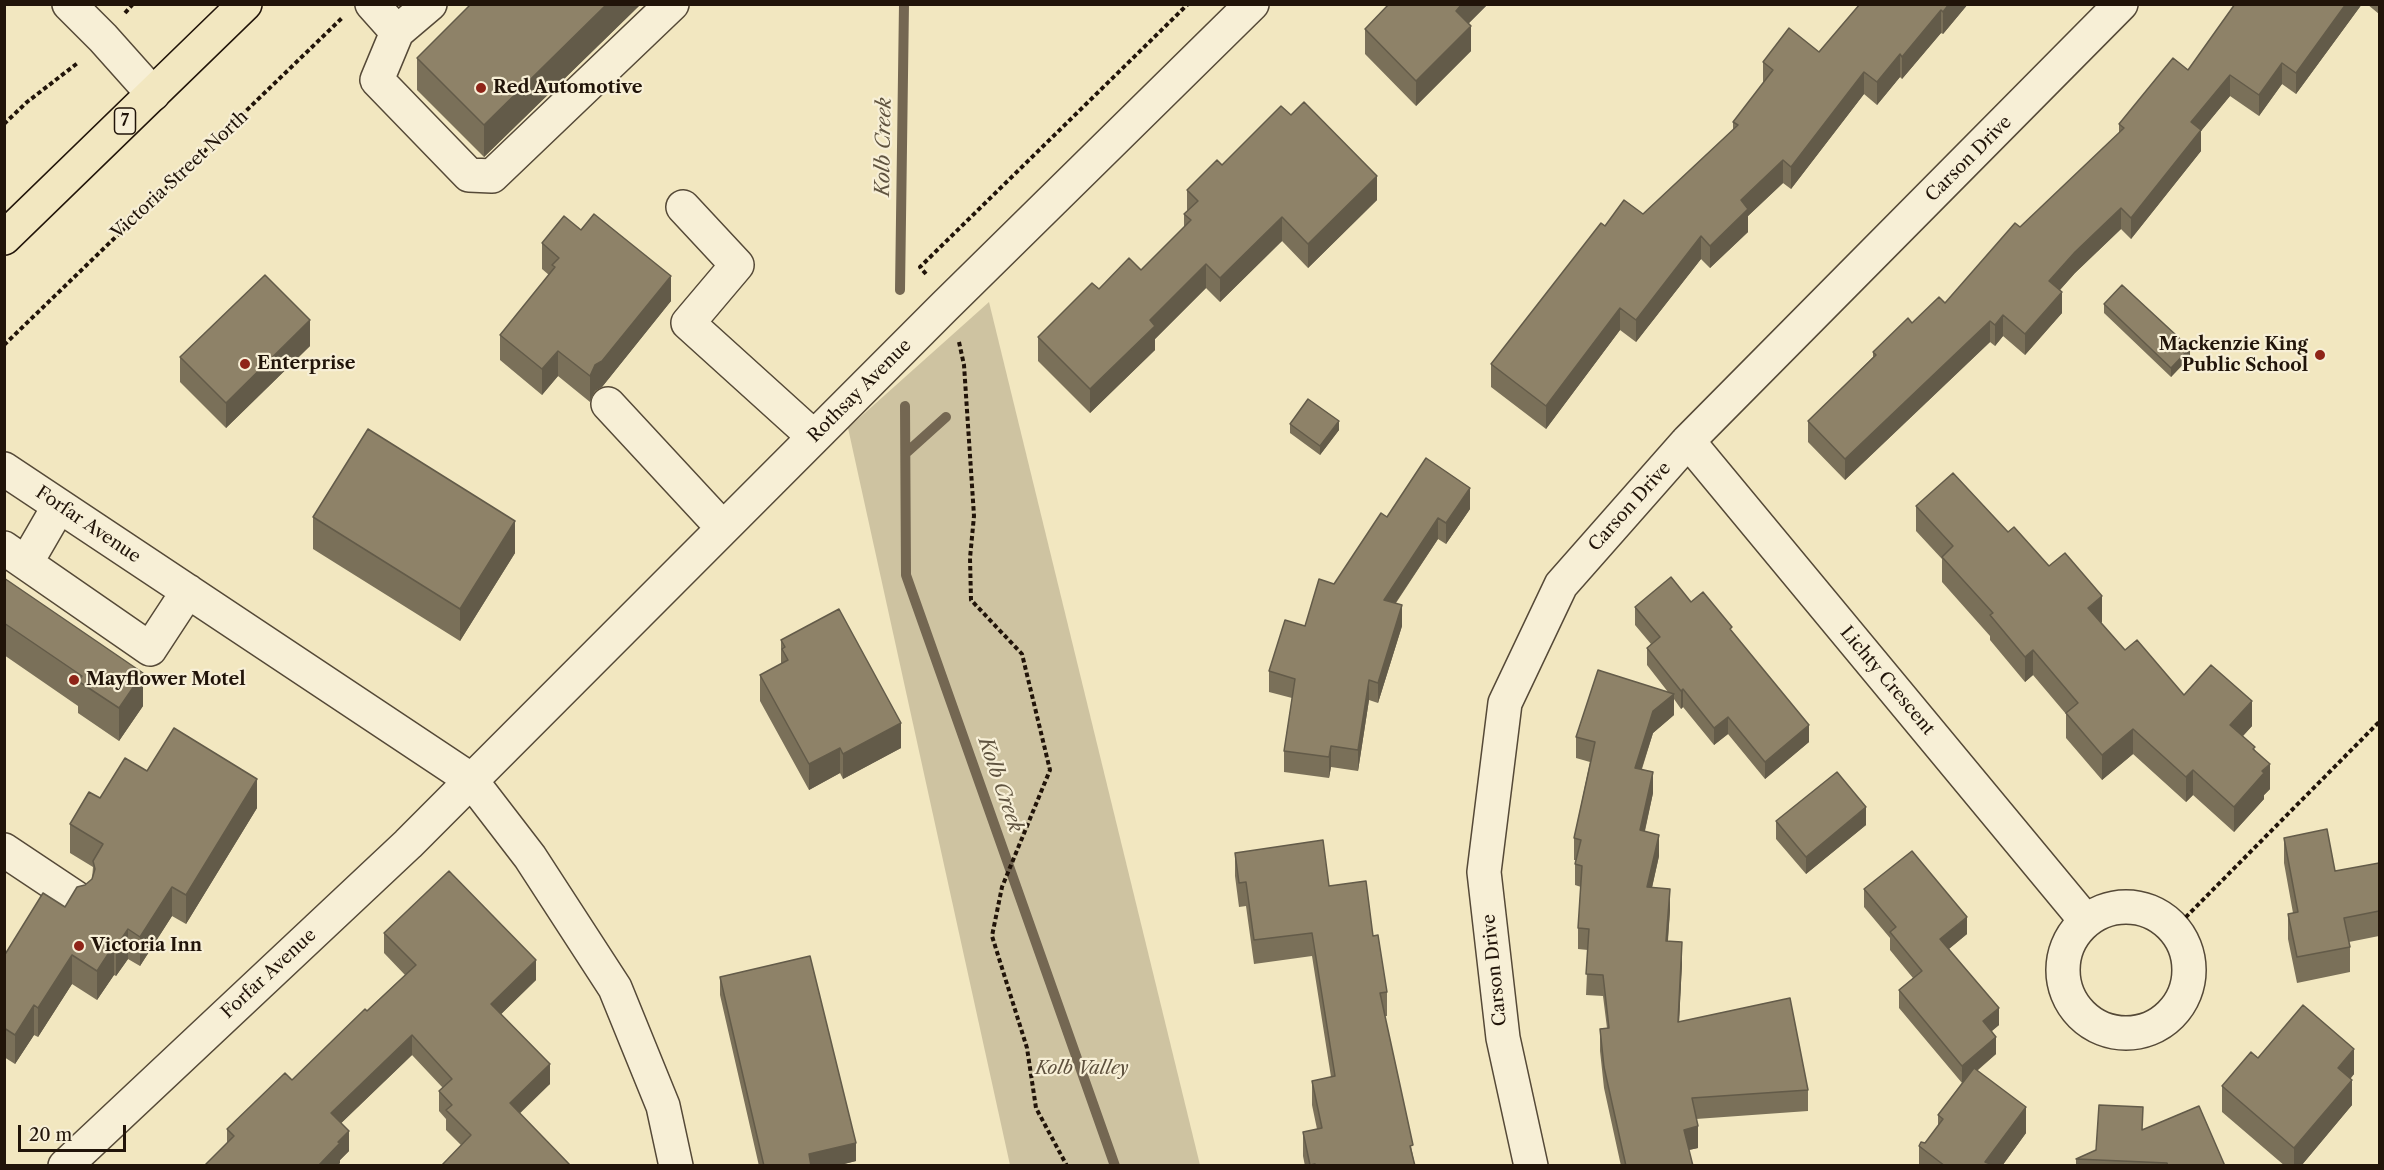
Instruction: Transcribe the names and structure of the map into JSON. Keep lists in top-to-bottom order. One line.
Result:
{"streets":{"main road":["7"],"street":["Carson Drive","Rothsay Avenue","Forfar Avenue","Lichty Crescent"],"path":["Victoria Street North"]},"crossings":[["Carson Drive","Lichty Crescent"],["Rothsay Avenue","Forfar Avenue"]],"water":["Kolb Creek"],"parks":["Kolb Valley"],"places":["Red Automotive","Mackenzie King Public School","Enterprise","Mayflower Motel","Victoria Inn"],"scale_bar":"20 m"}
